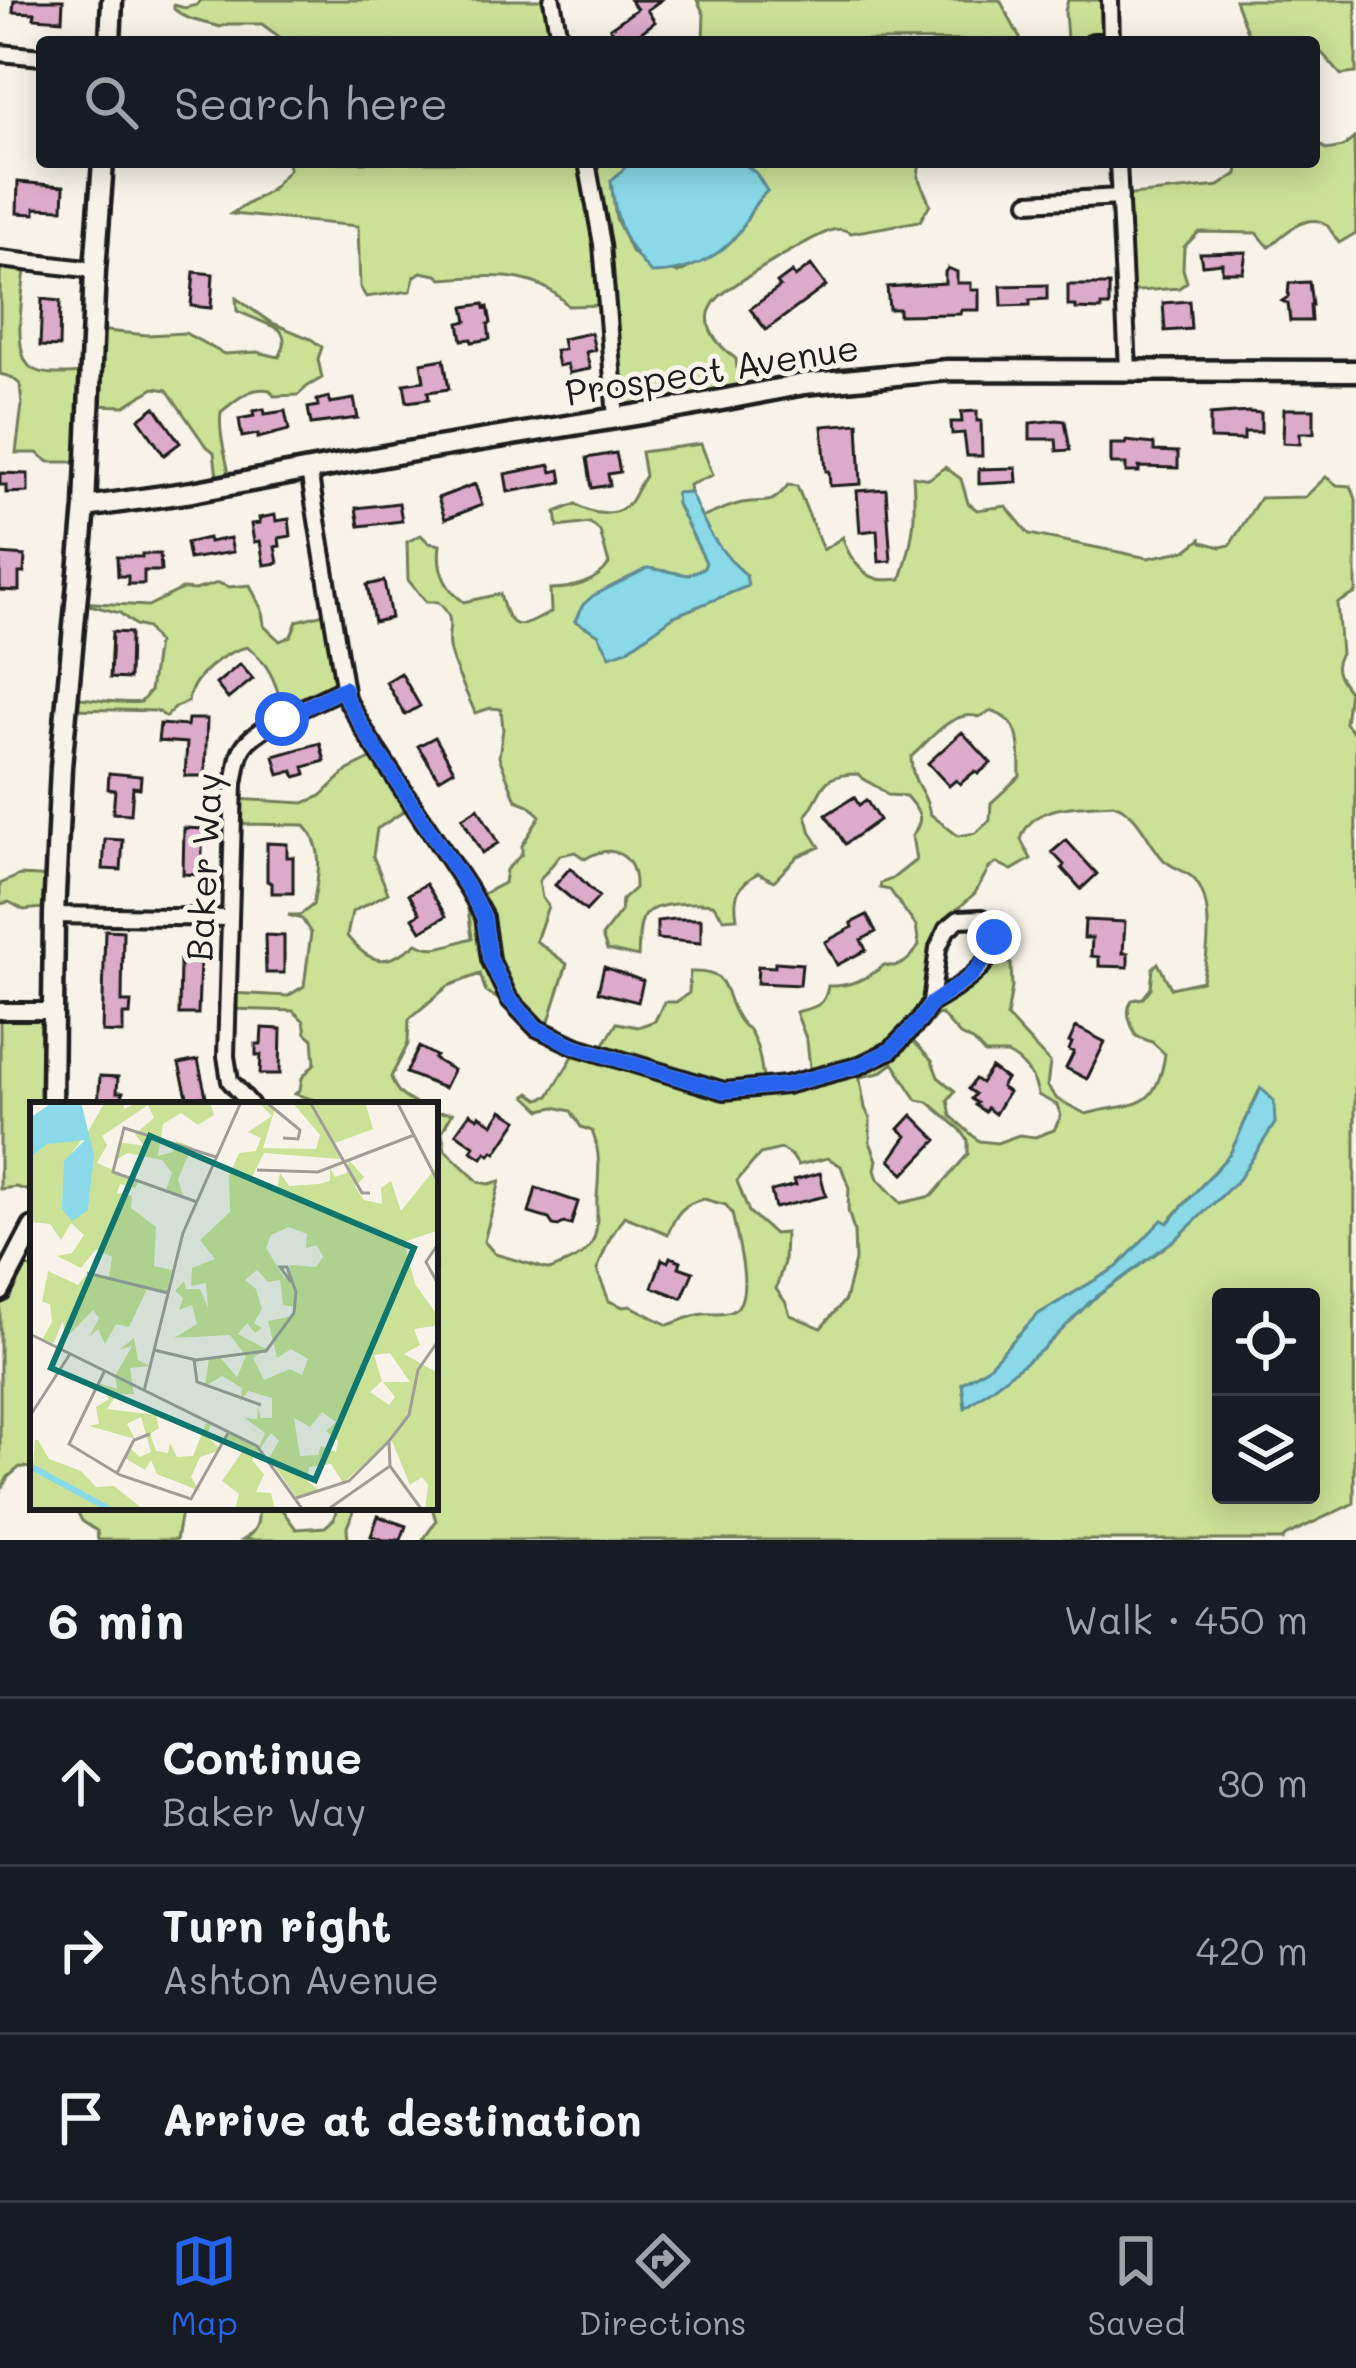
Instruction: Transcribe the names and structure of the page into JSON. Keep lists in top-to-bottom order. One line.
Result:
{"streets":{"street":["Prospect Avenue","Baker Way"]},"page":{"search":"Search here","heading":["6 min","Walk · 450 m"],"list":[["Continue","Baker Way","30 m"],["Turn right","Ashton Avenue","420 m"],"Arrive at destination"],"nav":["Map","Directions","Saved"]}}
